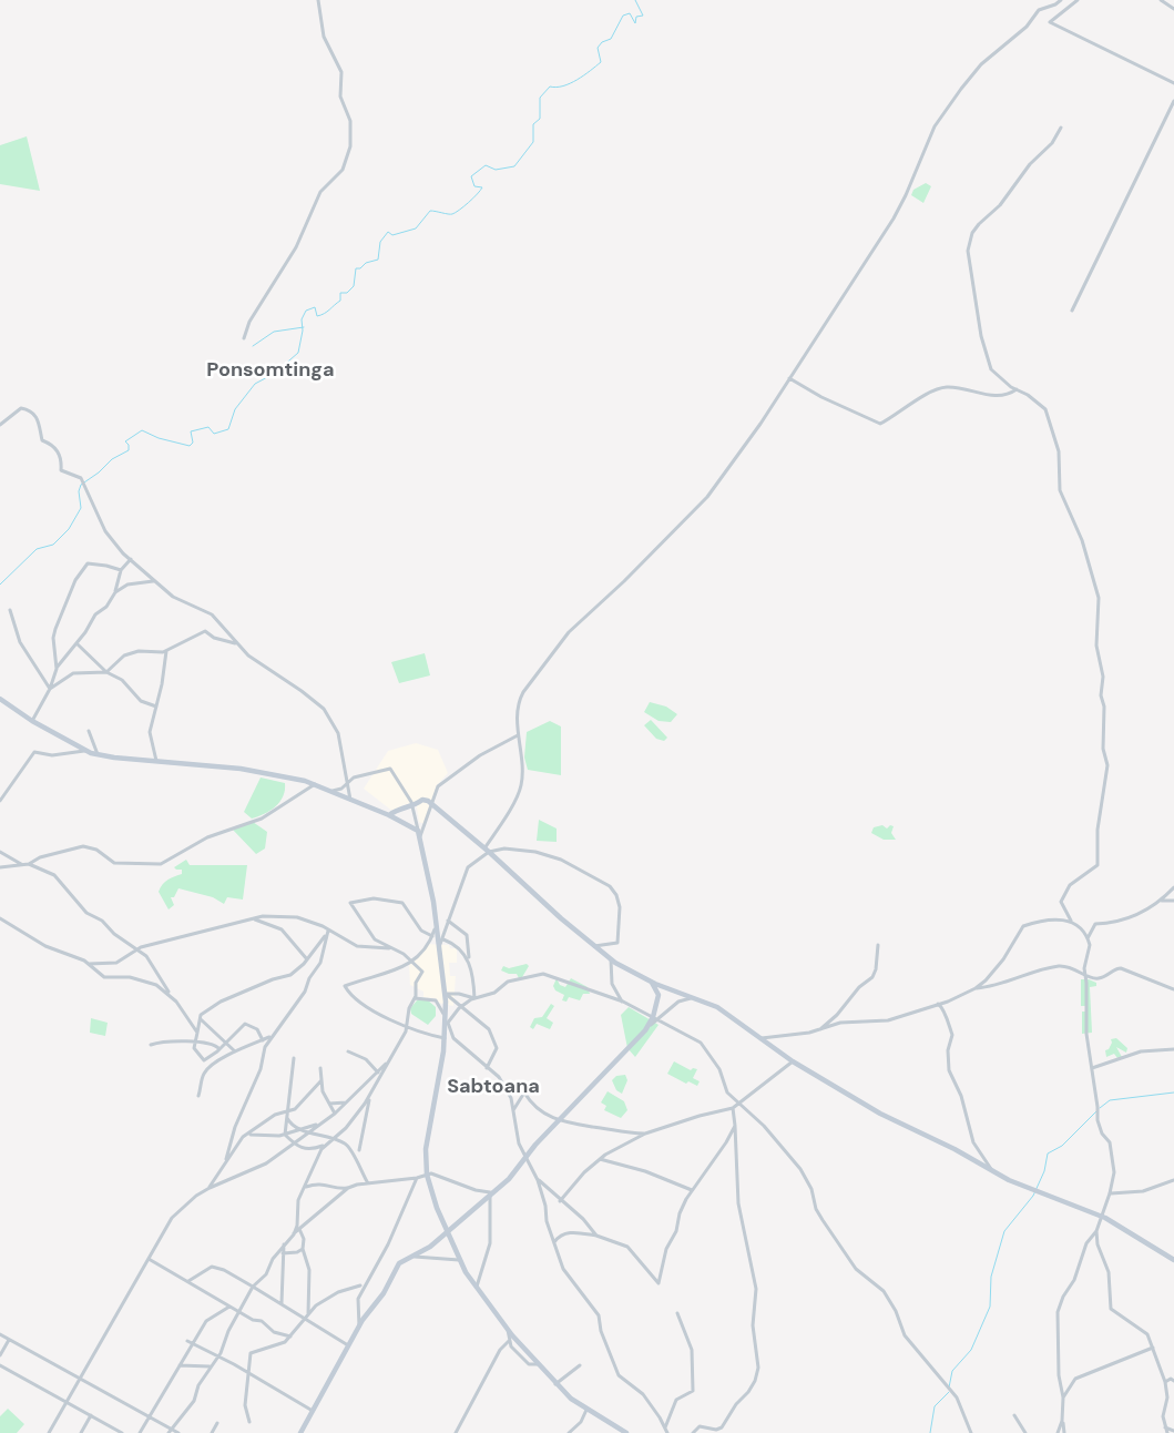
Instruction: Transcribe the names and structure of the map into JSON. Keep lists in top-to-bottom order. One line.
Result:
{"districts":["Ponsomtinga","Sabtoana"]}
